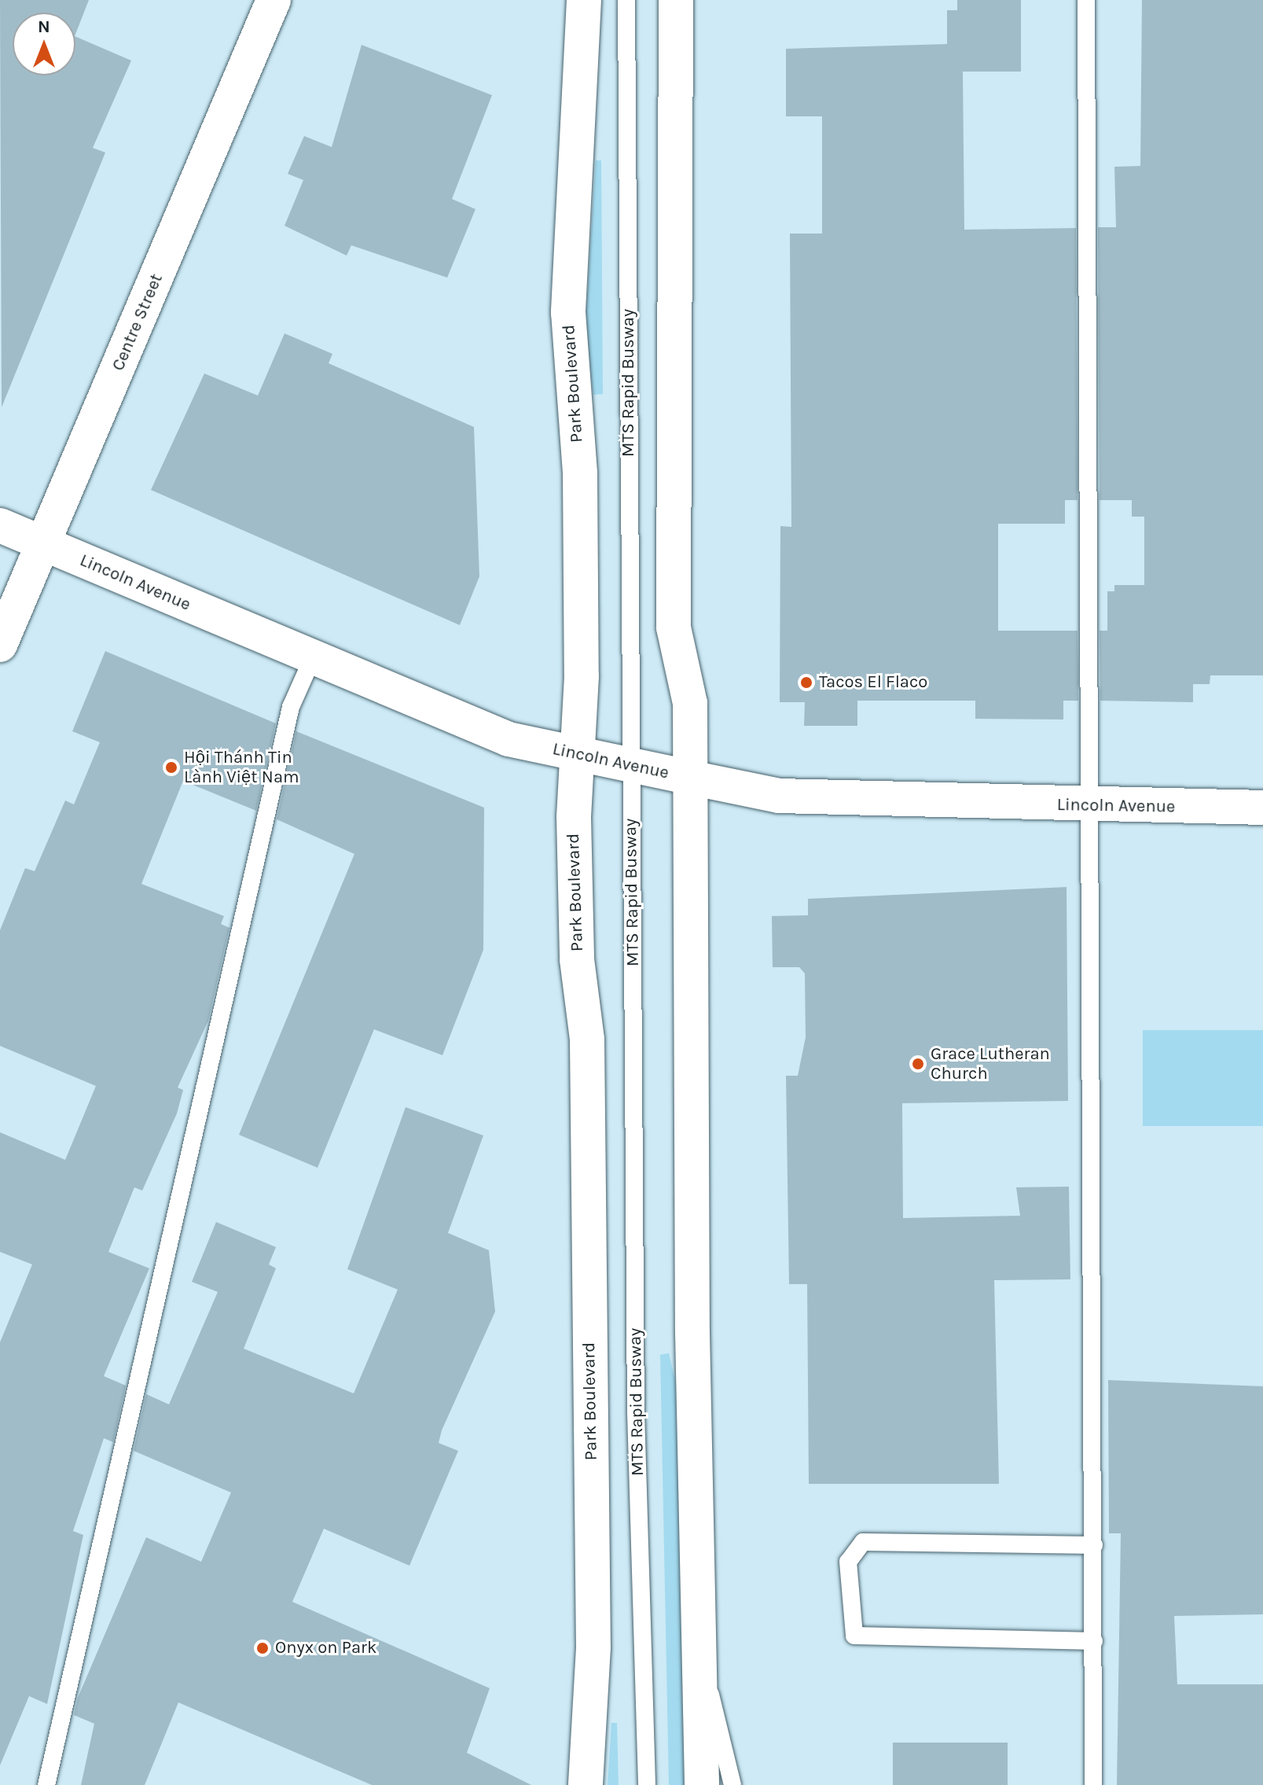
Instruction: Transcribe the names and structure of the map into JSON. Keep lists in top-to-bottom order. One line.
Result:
{"streets":{"main road":["Centre Street","Park Boulevard","Lincoln Avenue"],"lane":["MTS Rapid Busway"]},"crossings":[["Centre Street","Lincoln Avenue"],["MTS Rapid Busway","Lincoln Avenue"],["Park Boulevard","Lincoln Avenue"]],"places":["Tacos El Flaco","Hội Thánh Tin Lành Việt Nam","Grace Lutheran Church","Onyx on Park"],"north":"top"}
